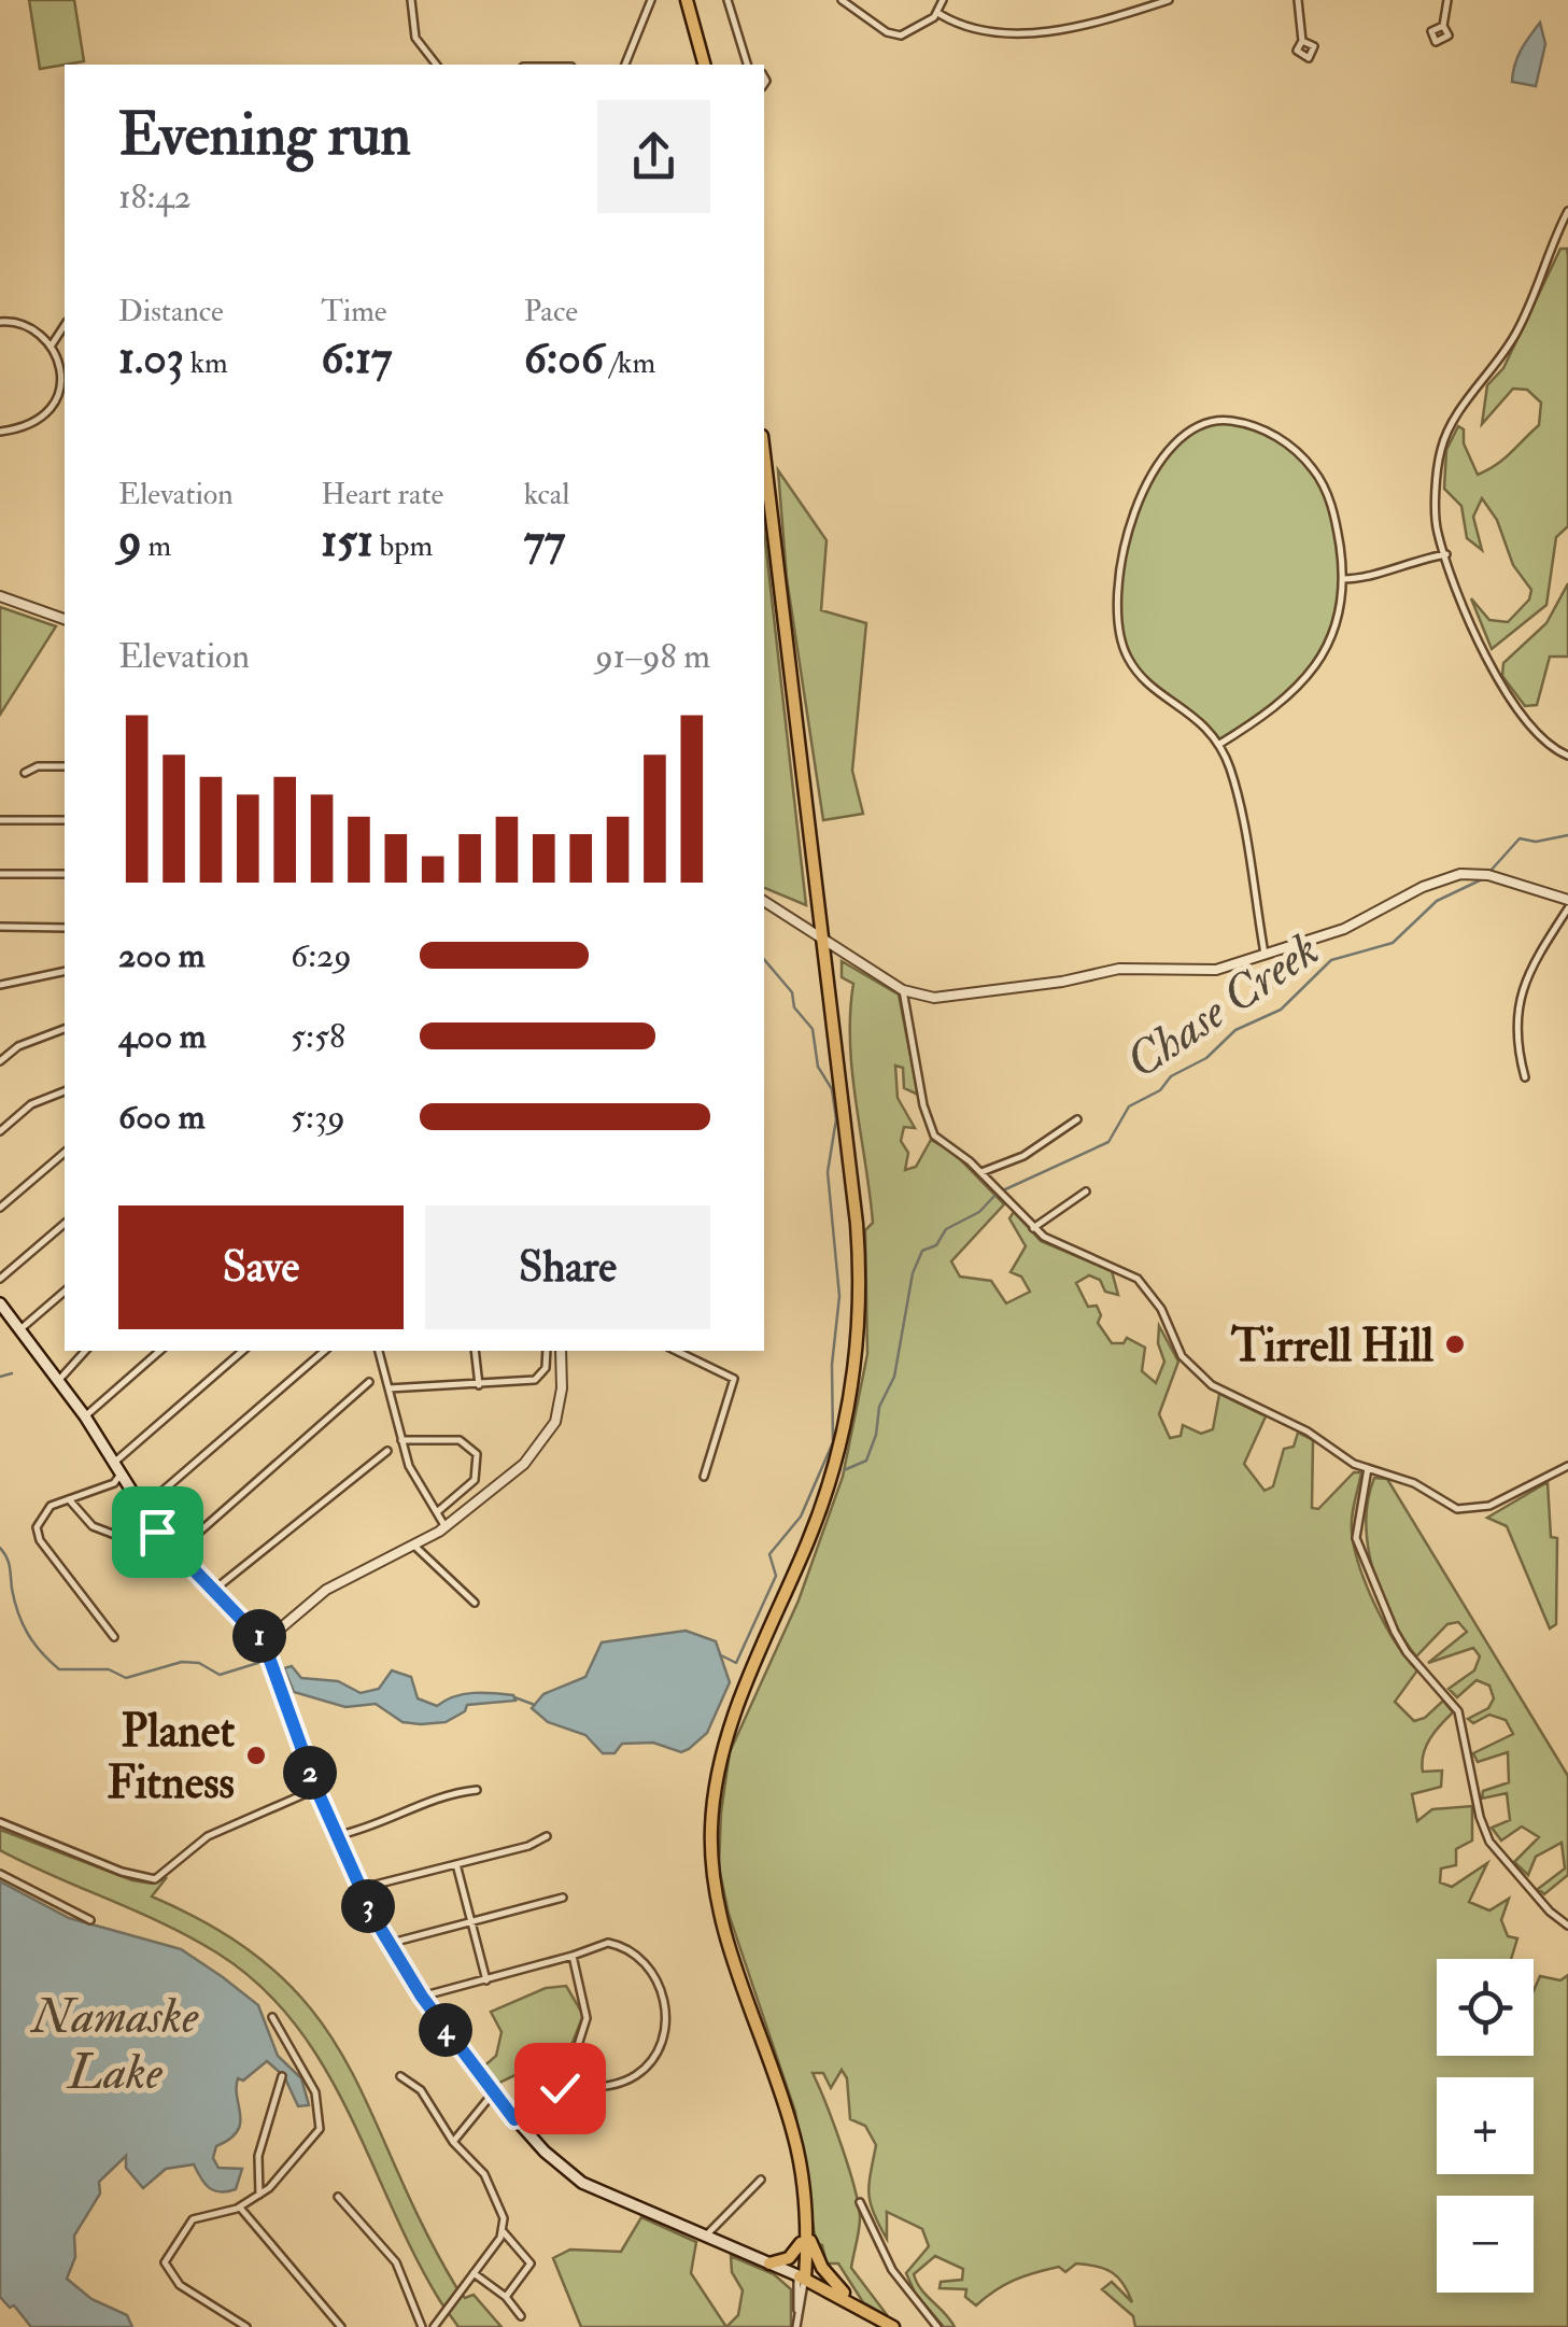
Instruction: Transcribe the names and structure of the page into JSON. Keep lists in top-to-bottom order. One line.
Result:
{"water":["Chase Creek","Namaske Lake"],"places":["Tirrell Hill","Planet Fitness"],"page":{"heading":["Evening run","18:42"],"stats":[["Distance","1.03 km"],["Time","6:17"],["Pace","6:06 /km"],["Elevation","9 m"],["Heart rate","151 bpm"],["kcal","77"]],"chart":["Elevation","91–98 m"],"list":[{"name":"200 m","note":"6:29"},{"name":"400 m","note":"5:58"},{"name":"600 m","note":"5:39"}],"buttons":["Save","Share"],"pins":["1","2","3","4"],"map_buttons":["+","−"]}}
